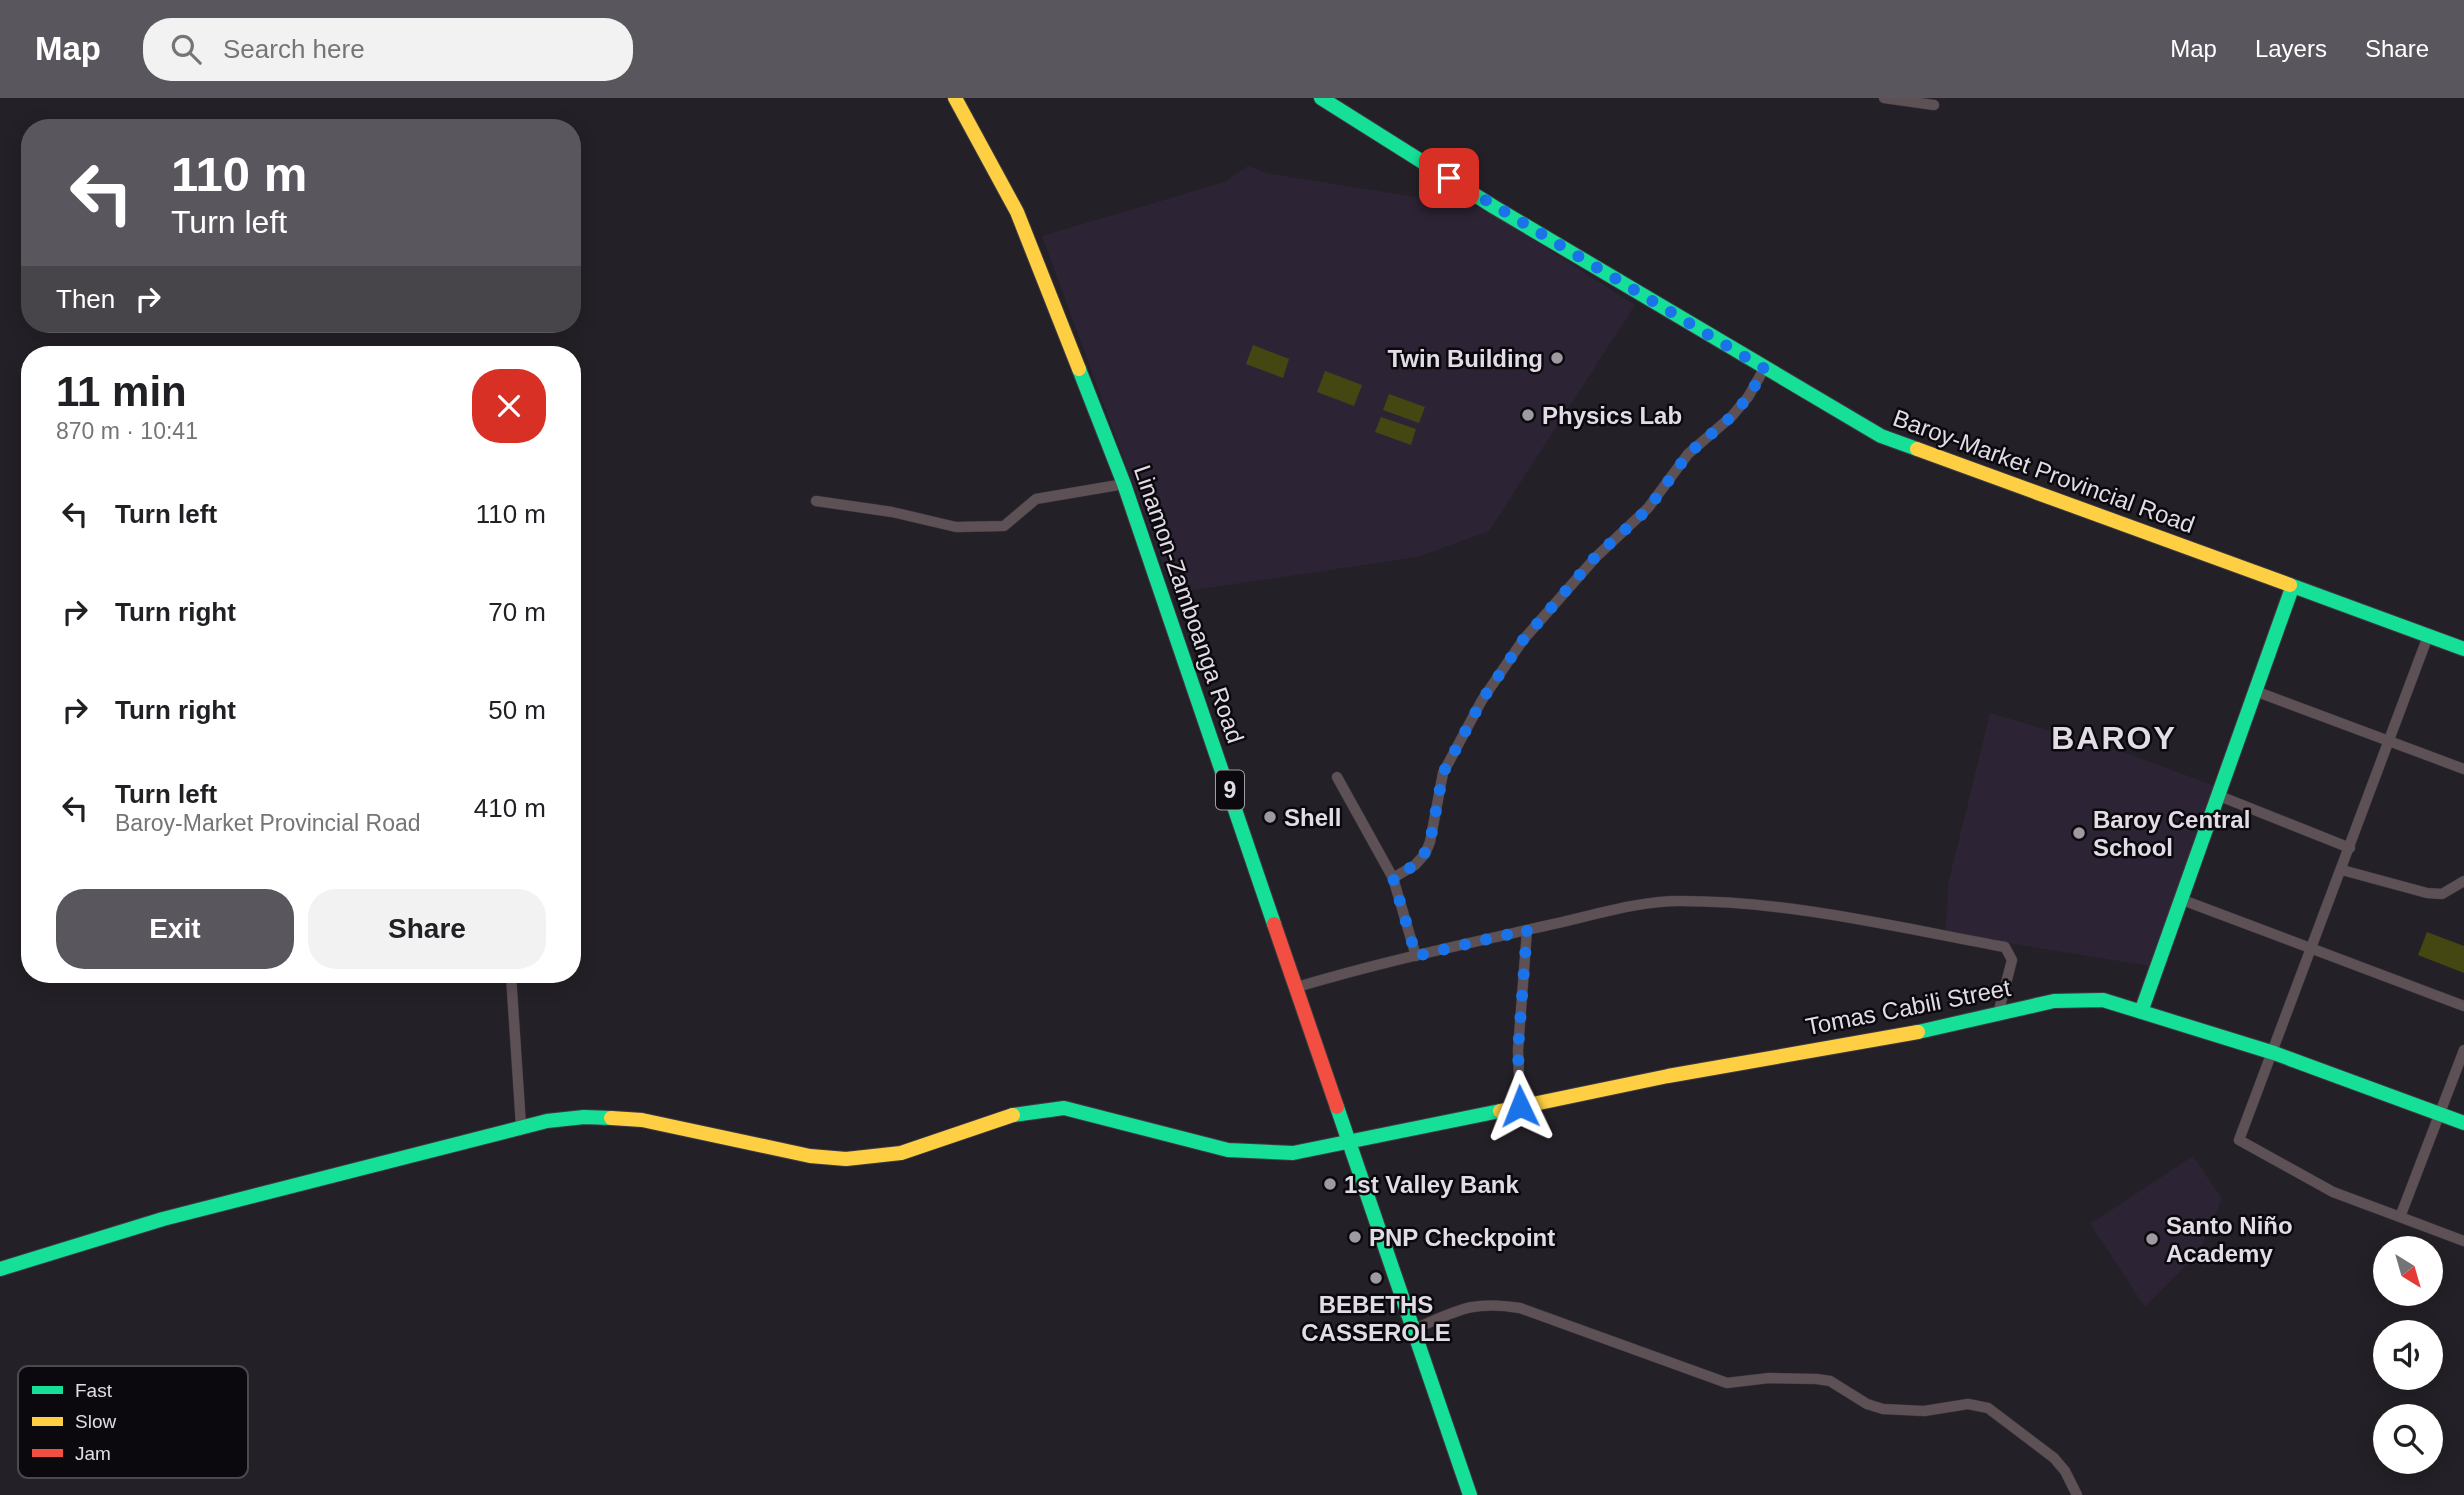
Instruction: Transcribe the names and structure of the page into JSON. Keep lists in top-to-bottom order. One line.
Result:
{"streets":{"main road":["Baroy-Market Provincial Road","Linamon-Zamboanga Road","9","Tomas Cabili Street"]},"crossings":[["Linamon-Zamboanga Road","Tomas Cabili Street"]],"districts":["BAROY"],"places":["Twin Building","Physics Lab","Shell","Baroy Central School","1st Valley Bank","PNP Checkpoint","Santo Niño Academy","BEBETHS CASSEROLE"],"legend":["Fast","Slow","Jam"],"north":"bottom right","page":{"header":"Map","search":"Search here","nav":["Map","Layers","Share"],"turn":["110 m","Turn left"],"then":"Then","heading":["11 min","870 m · 10:41"],"list":[{"name":"Turn left","value":"110 m"},{"name":"Turn right","value":"70 m"},{"name":"Turn right","value":"50 m"},{"name":"Turn left","note":"Baroy-Market Provincial Road","value":"410 m"}],"buttons":["Exit","Share"]}}
